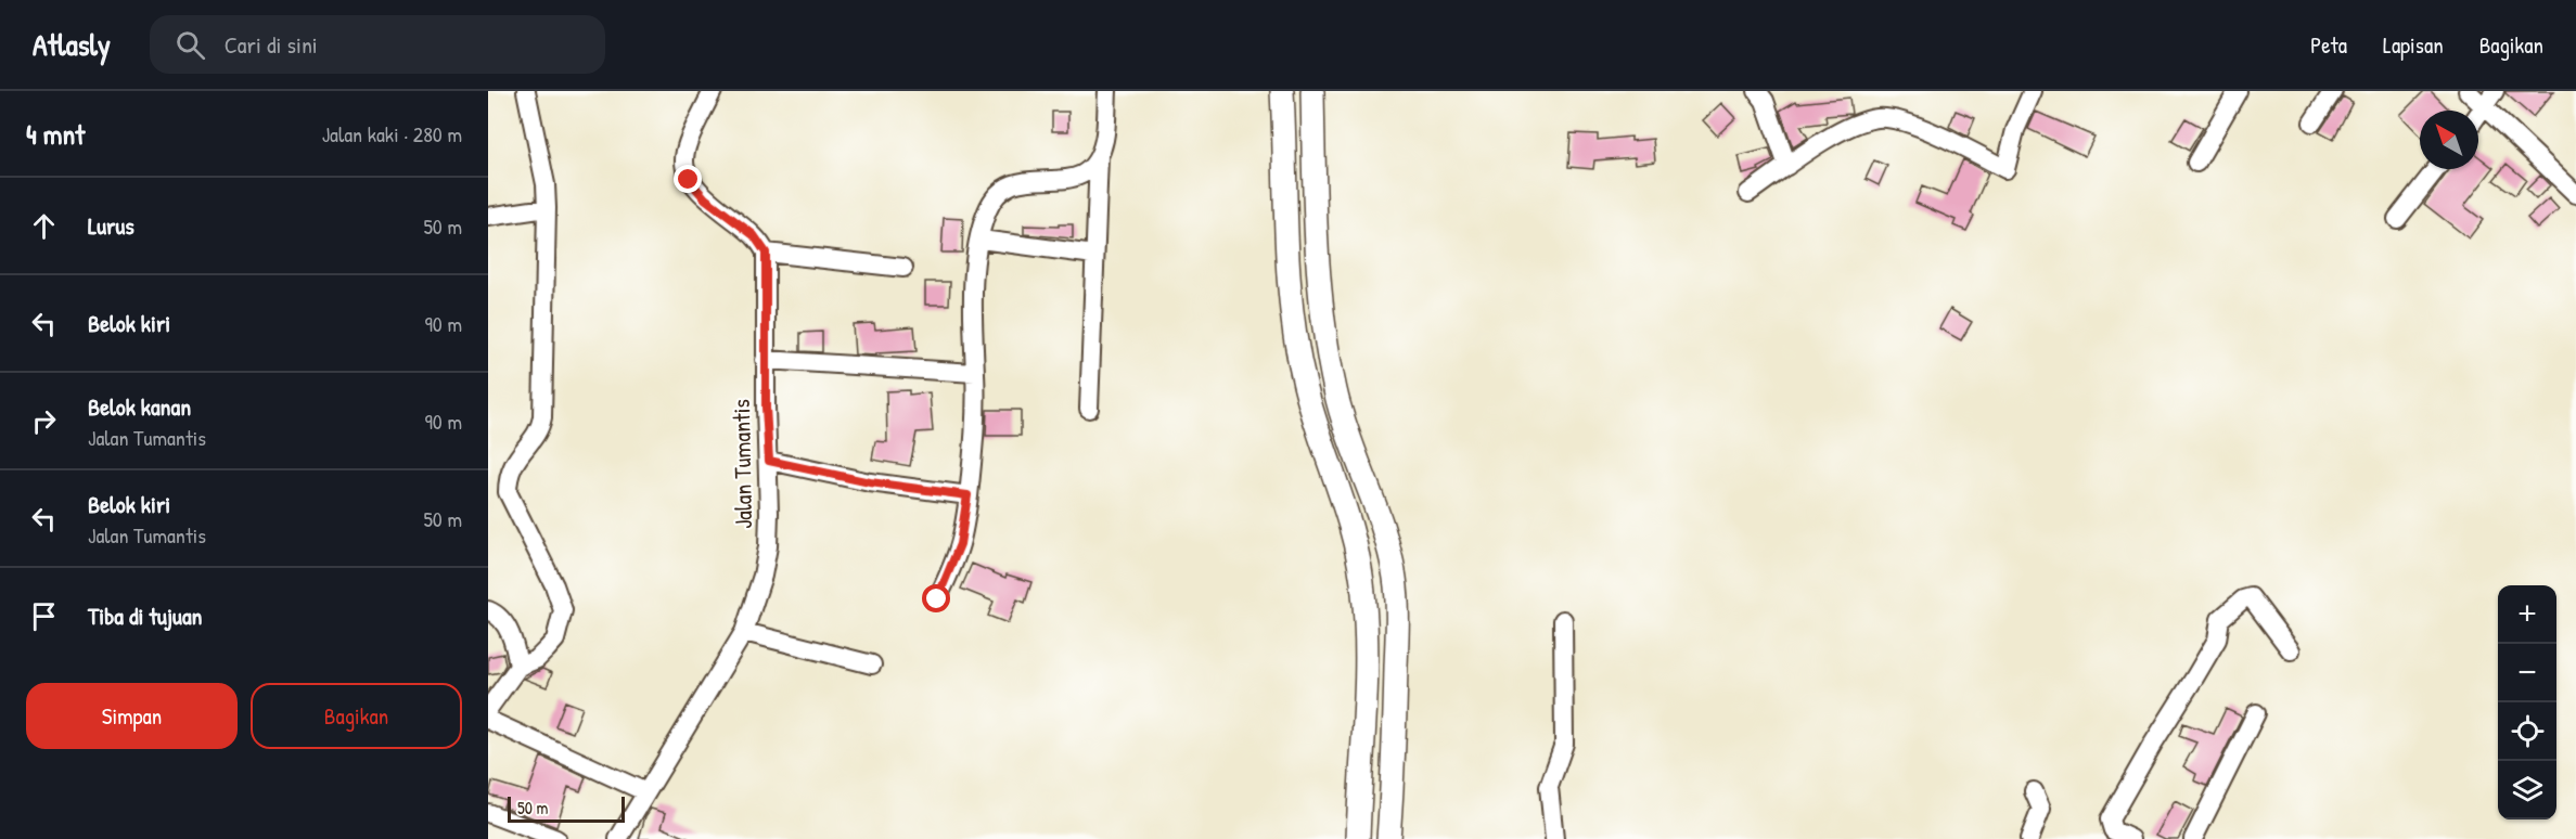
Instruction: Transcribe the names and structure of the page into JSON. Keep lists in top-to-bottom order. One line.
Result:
{"streets":{"street":["Jalan Tumantis"]},"scale_bar":"50 m","north":"top left","page":{"header":"Atlasly","search":"Cari di sini","nav":["Peta","Lapisan","Bagikan"],"heading":["4 mnt","Jalan kaki · 280 m"],"list":[["Lurus","50 m"],["Belok kiri","90 m"],["Belok kanan","Jalan Tumantis","90 m"],["Belok kiri","Jalan Tumantis","50 m"],"Tiba di tujuan"],"map_buttons":["+","−"],"buttons":["Simpan","Bagikan"],"scale":"50 m"}}
